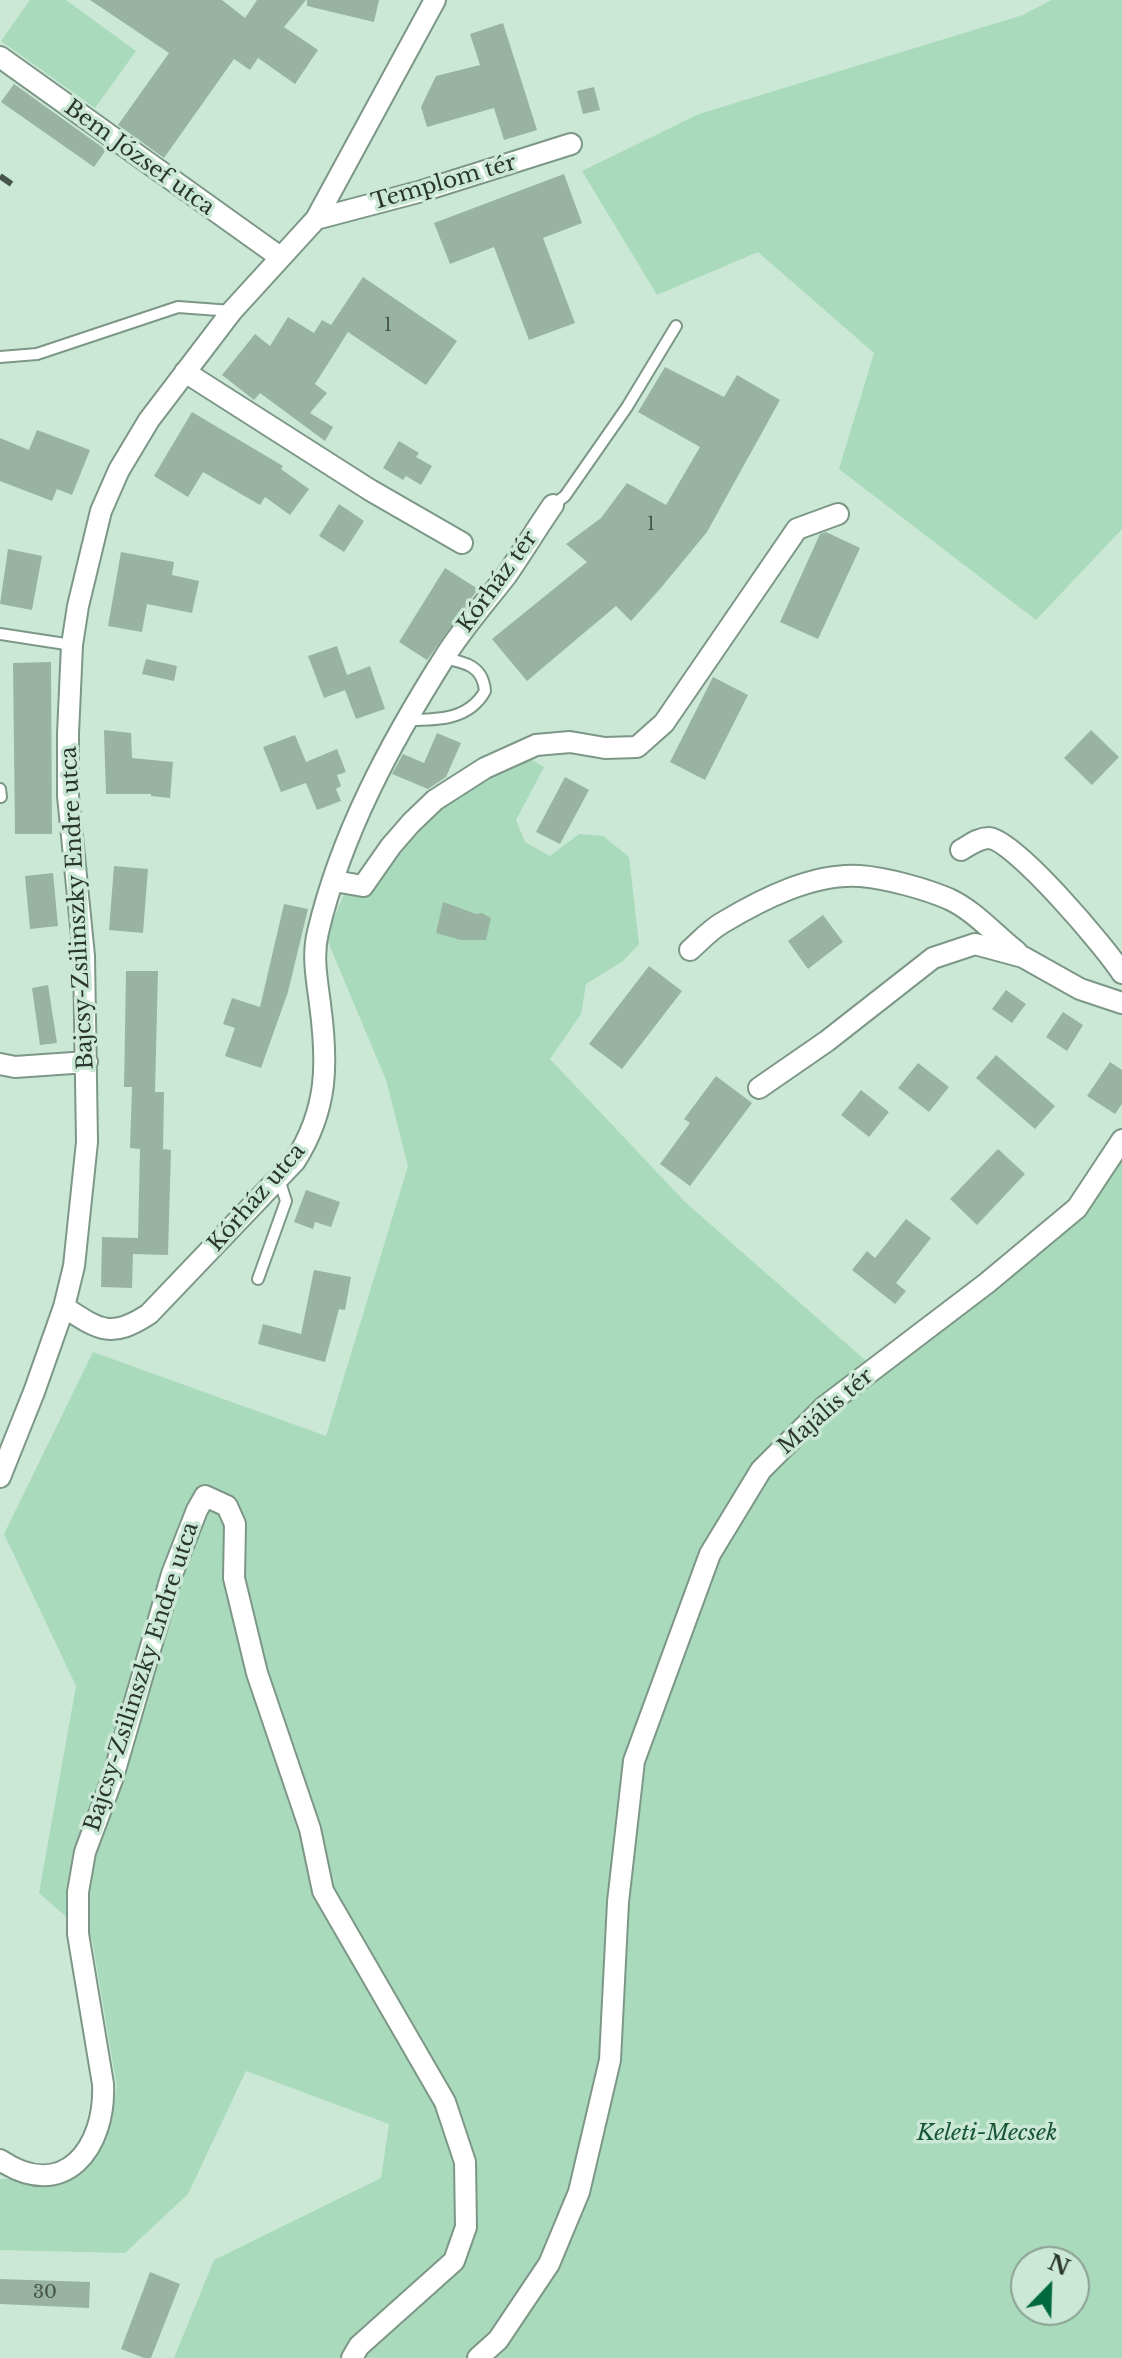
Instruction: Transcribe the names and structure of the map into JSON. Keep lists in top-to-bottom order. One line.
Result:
{"streets":{"street":["Bem József utca","Templom tér","Kórház tér","Bajcsy-Zsilinszky Endre utca","Kórház utca","Majális tér"]},"crossings":[["Bem József utca","Bajcsy-Zsilinszky Endre utca"],["Templom tér","Bajcsy-Zsilinszky Endre utca"],["Kórház tér","Kórház utca"],["Bajcsy-Zsilinszky Endre utca","Kórház utca"]],"parks":["Keleti-Mecsek"],"house_numbers":["1","1","30"],"north":"top right"}
